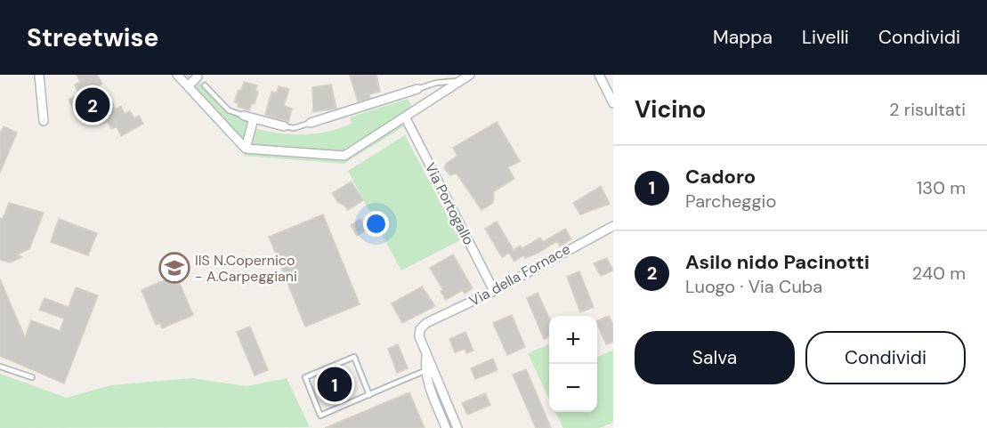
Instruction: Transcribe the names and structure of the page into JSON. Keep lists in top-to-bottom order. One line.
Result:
{"streets":{"street":["Via Portogallo","Via della Fornace"]},"crossings":[["Via Portogallo","Via della Fornace"]],"places":{"school or university":["IIS N.Copernico - A.Carpeggiani"]},"page":{"header":"Streetwise","nav":["Mappa","Livelli","Condividi"],"heading":["Vicino","2 risultati"],"pins":["2","1"],"list":[{"mark":"1","name":"Cadoro","note":"Parcheggio","value":"130 m"},{"mark":"2","name":"Asilo nido Pacinotti","note":"Luogo · Via Cuba","value":"240 m"}],"buttons":["Salva","Condividi"],"map_buttons":["+","−"]}}
